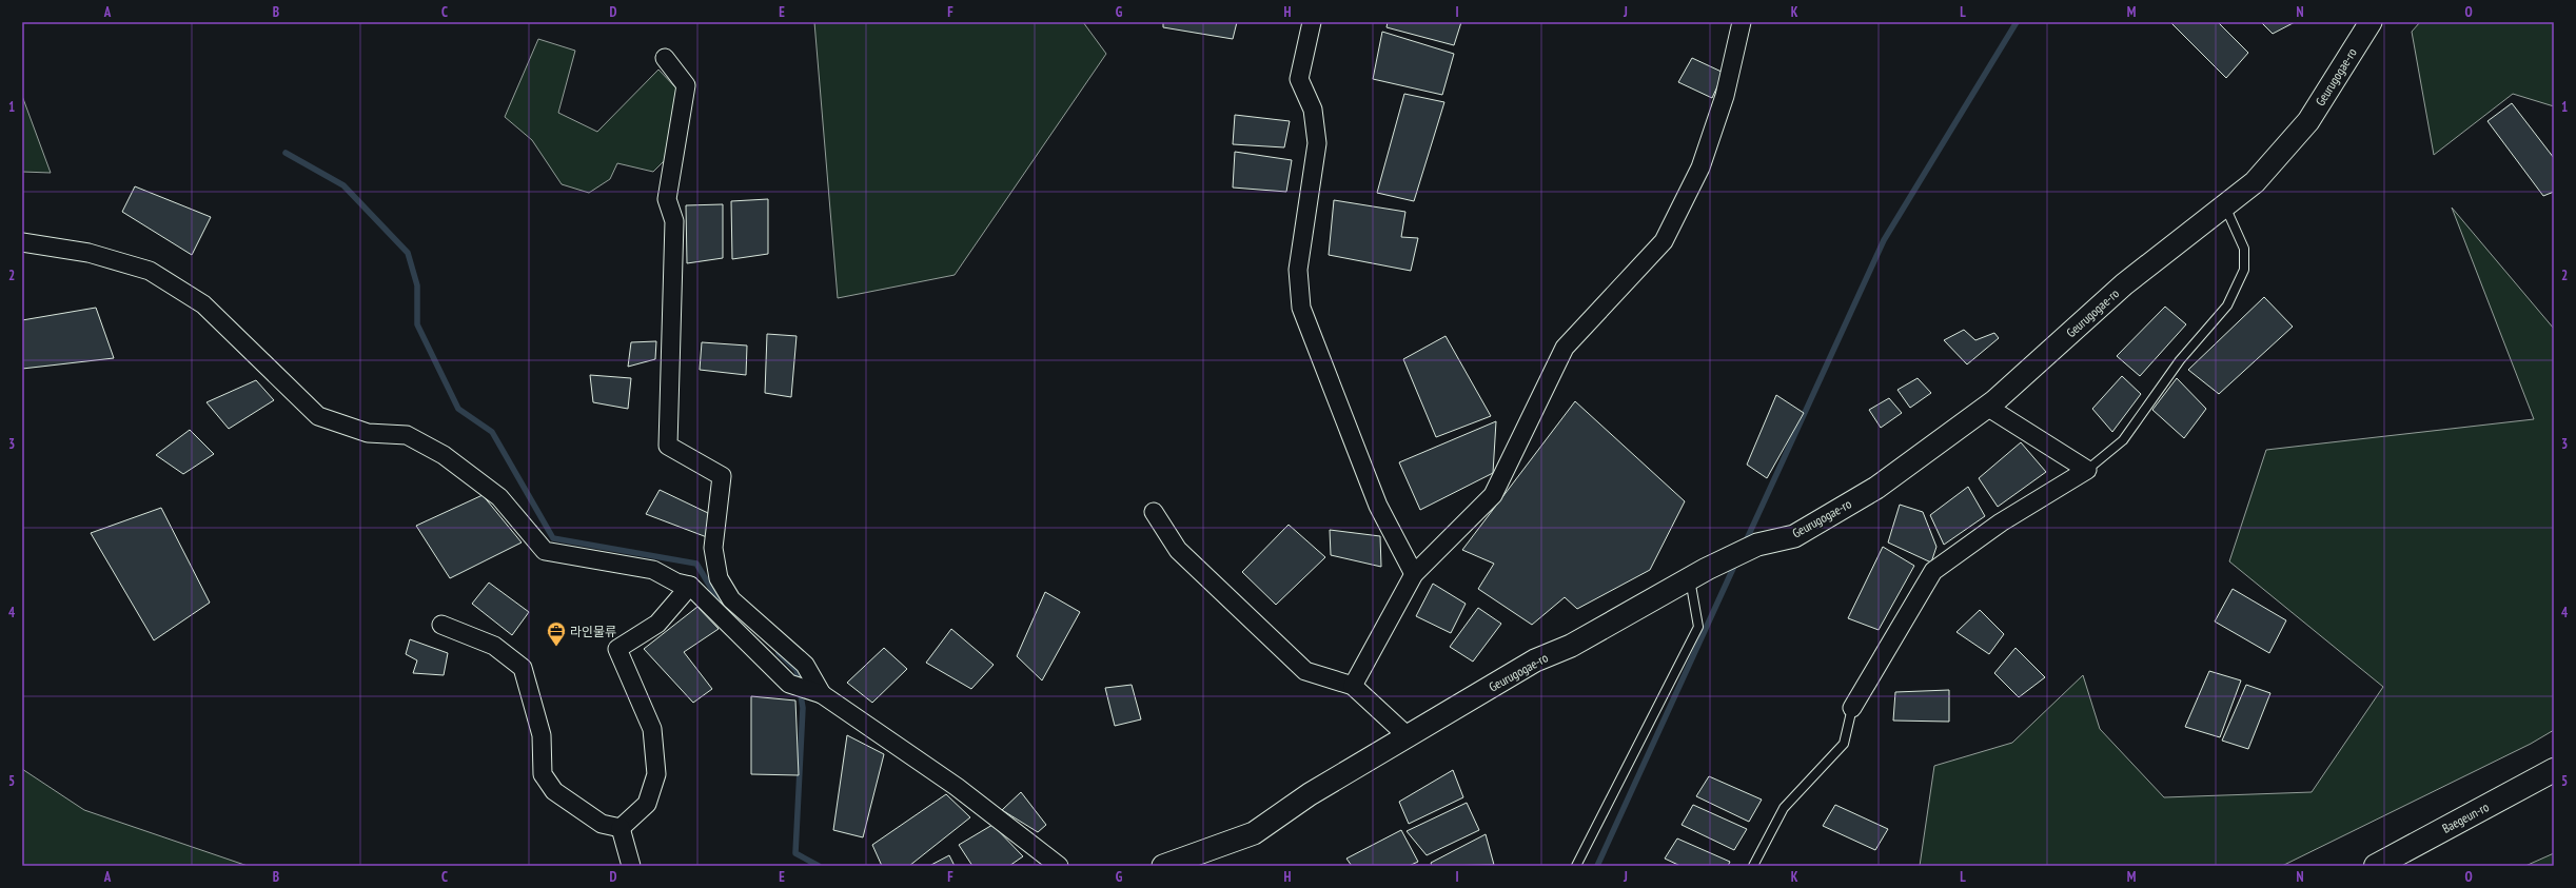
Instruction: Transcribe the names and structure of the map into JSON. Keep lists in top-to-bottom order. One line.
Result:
{"streets":{"main road":["Baegeun-ro"],"street":["Geurugogae-ro"]},"places":{"office":["라인물류"]},"grid":{"columns":["A","B","C","D","E","F","G","H","I","J","K","L","M","N","O"],"rows":["1","2","3","4","5"]}}
